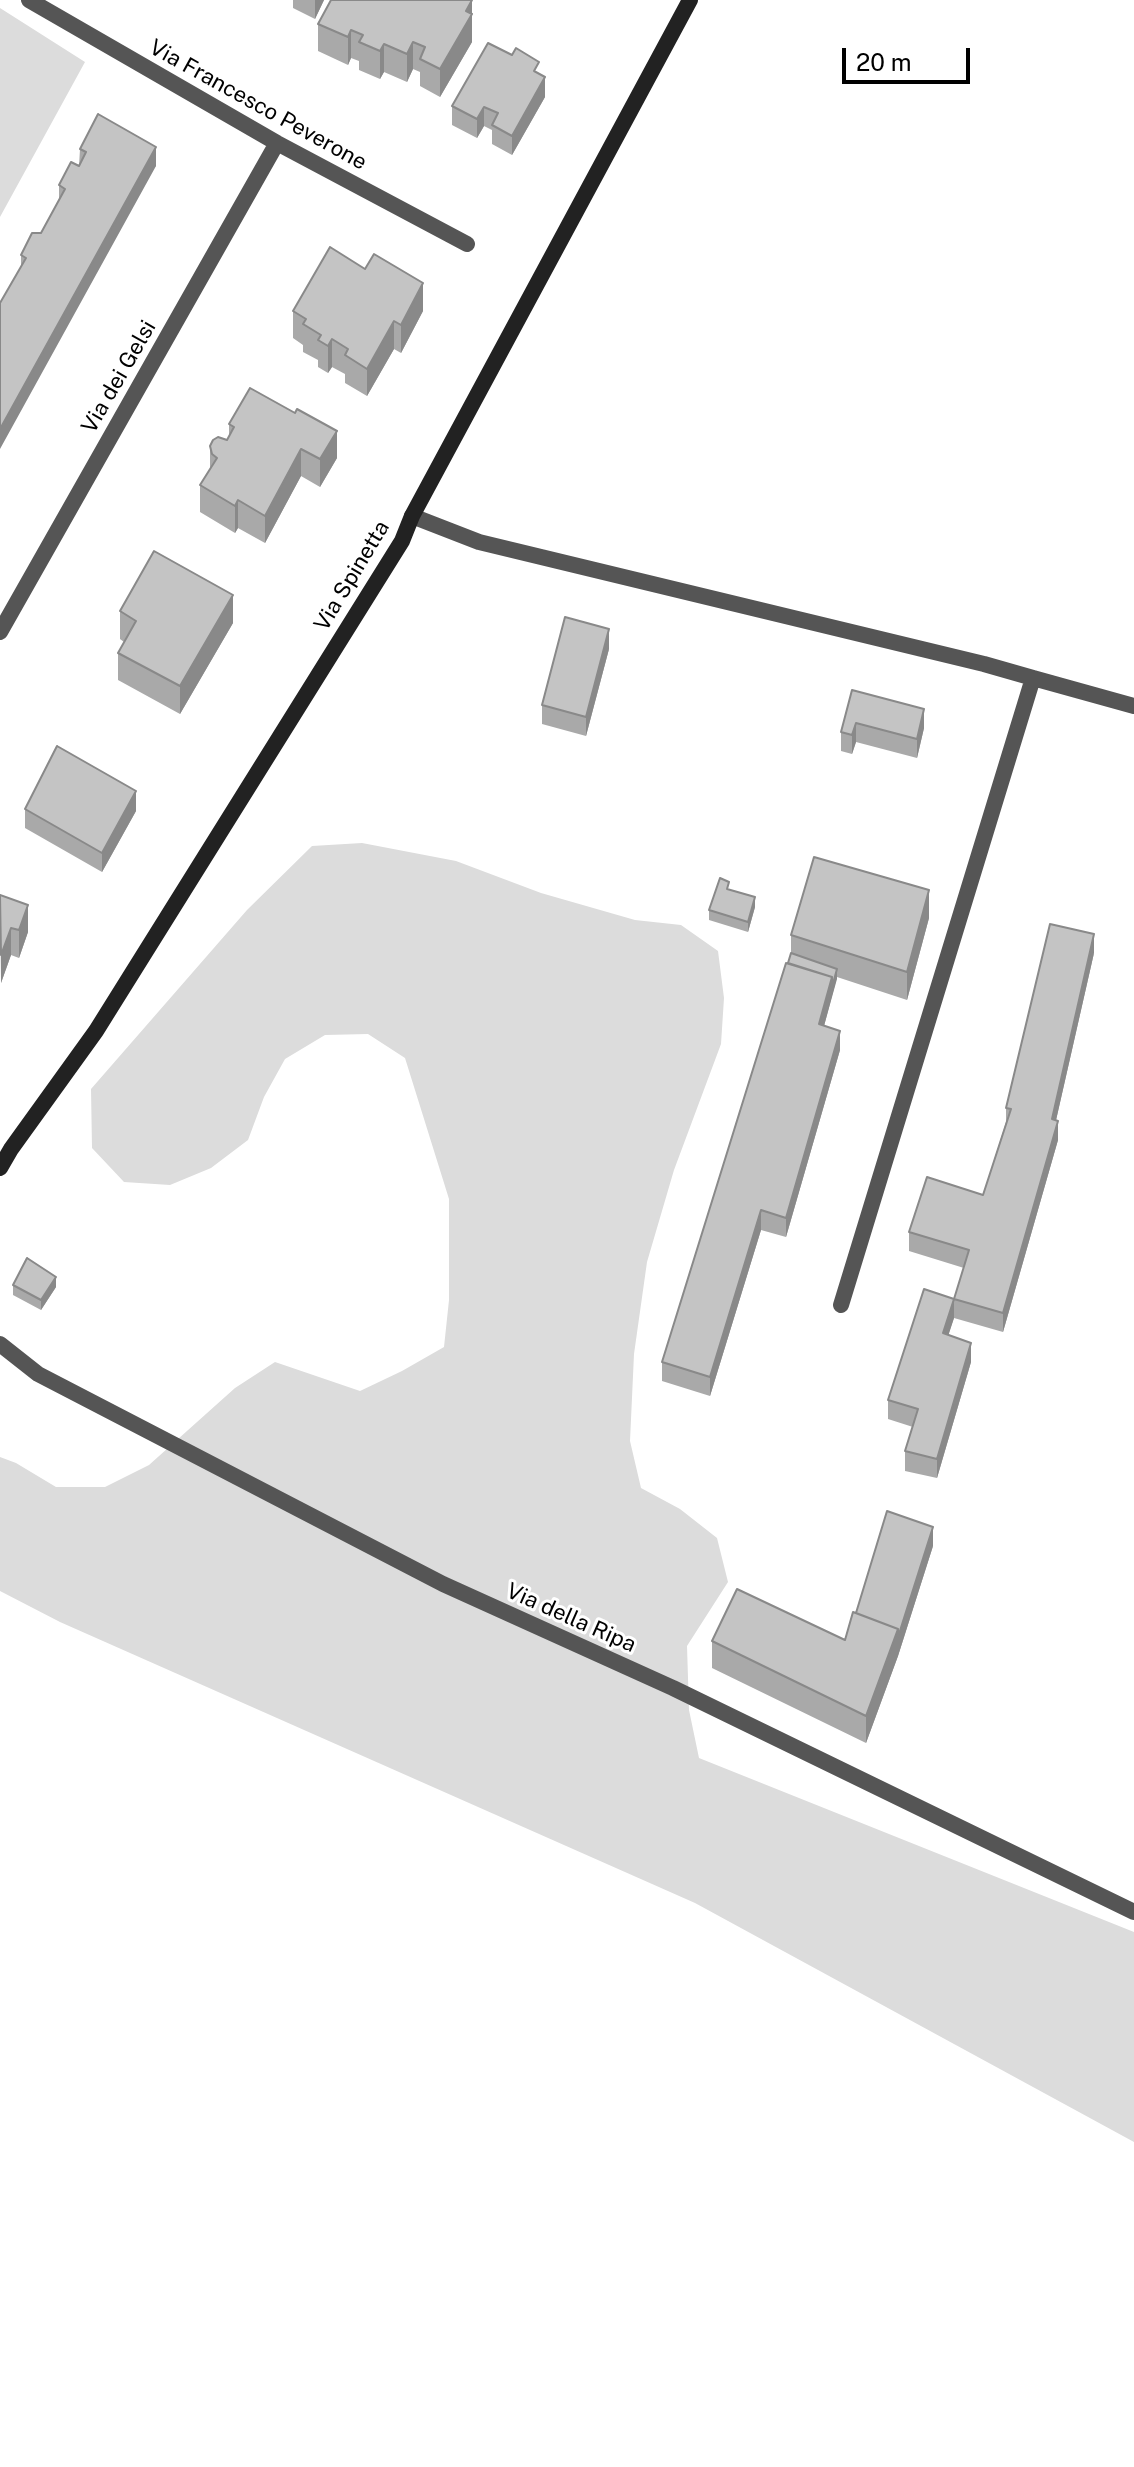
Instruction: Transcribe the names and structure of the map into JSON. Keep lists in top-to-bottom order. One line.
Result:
{"streets":{"main road":["Via Spinetta"],"street":["Via Francesco Peverone","Via dei Gelsi","Via della Ripa"]},"crossings":[["Via Francesco Peverone","Via dei Gelsi"]],"scale_bar":"20 m"}
